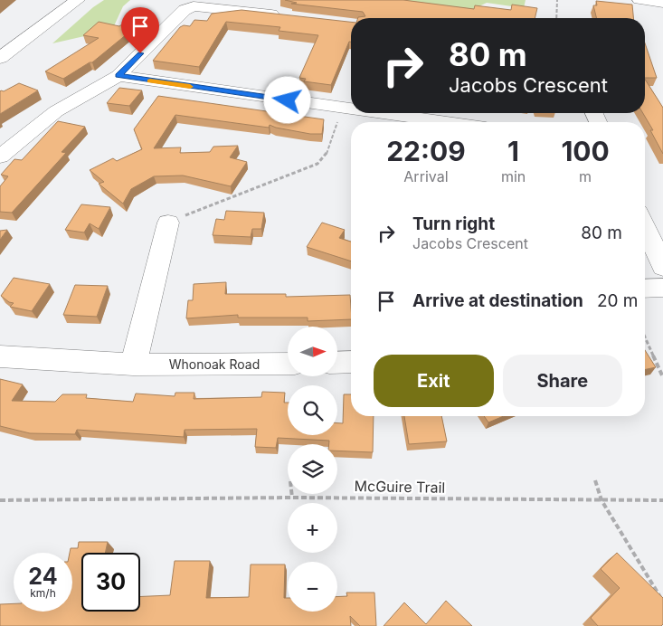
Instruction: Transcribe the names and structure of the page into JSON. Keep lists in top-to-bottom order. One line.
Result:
{"streets":{"street":["Whonoak Road"],"path":["McGuire Trail"]},"north":"right","page":{"turn":["80 m","Jacobs Crescent"],"eta":["22:09","Arrival","1","min","100","m"],"list":[{"name":"Turn right","note":"Jacobs Crescent","value":"80 m"},{"name":"Arrive at destination","value":"20 m"}],"map_buttons":["+","−"],"buttons":["Exit","Share"],"speed":"24 km/h","limit":"30"}}
